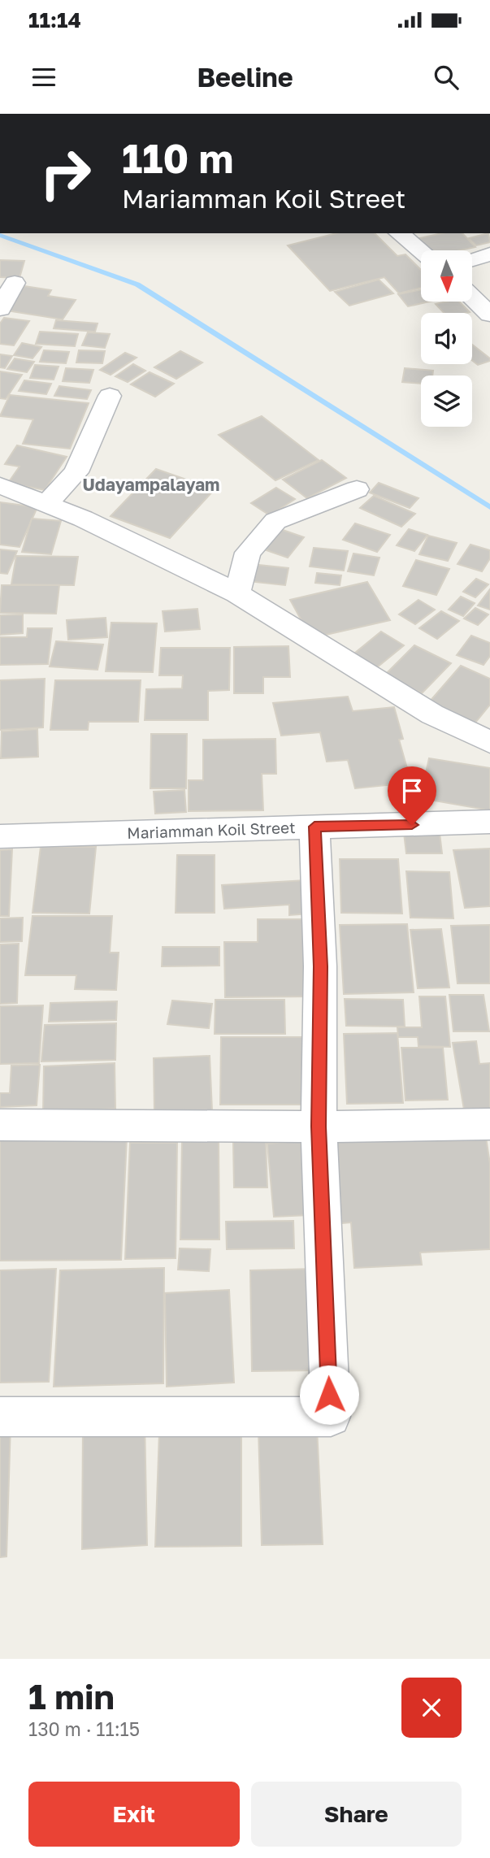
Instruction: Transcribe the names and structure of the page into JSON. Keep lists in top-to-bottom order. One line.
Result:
{"streets":{"street":["Mariamman Koil Street"]},"districts":["Udayampalayam"],"north":"bottom","page":{"status":"11:14","header":"Beeline","turn":["110 m","Mariamman Koil Street"],"heading":["1 min","130 m · 11:15"],"buttons":["Exit","Share"]}}
